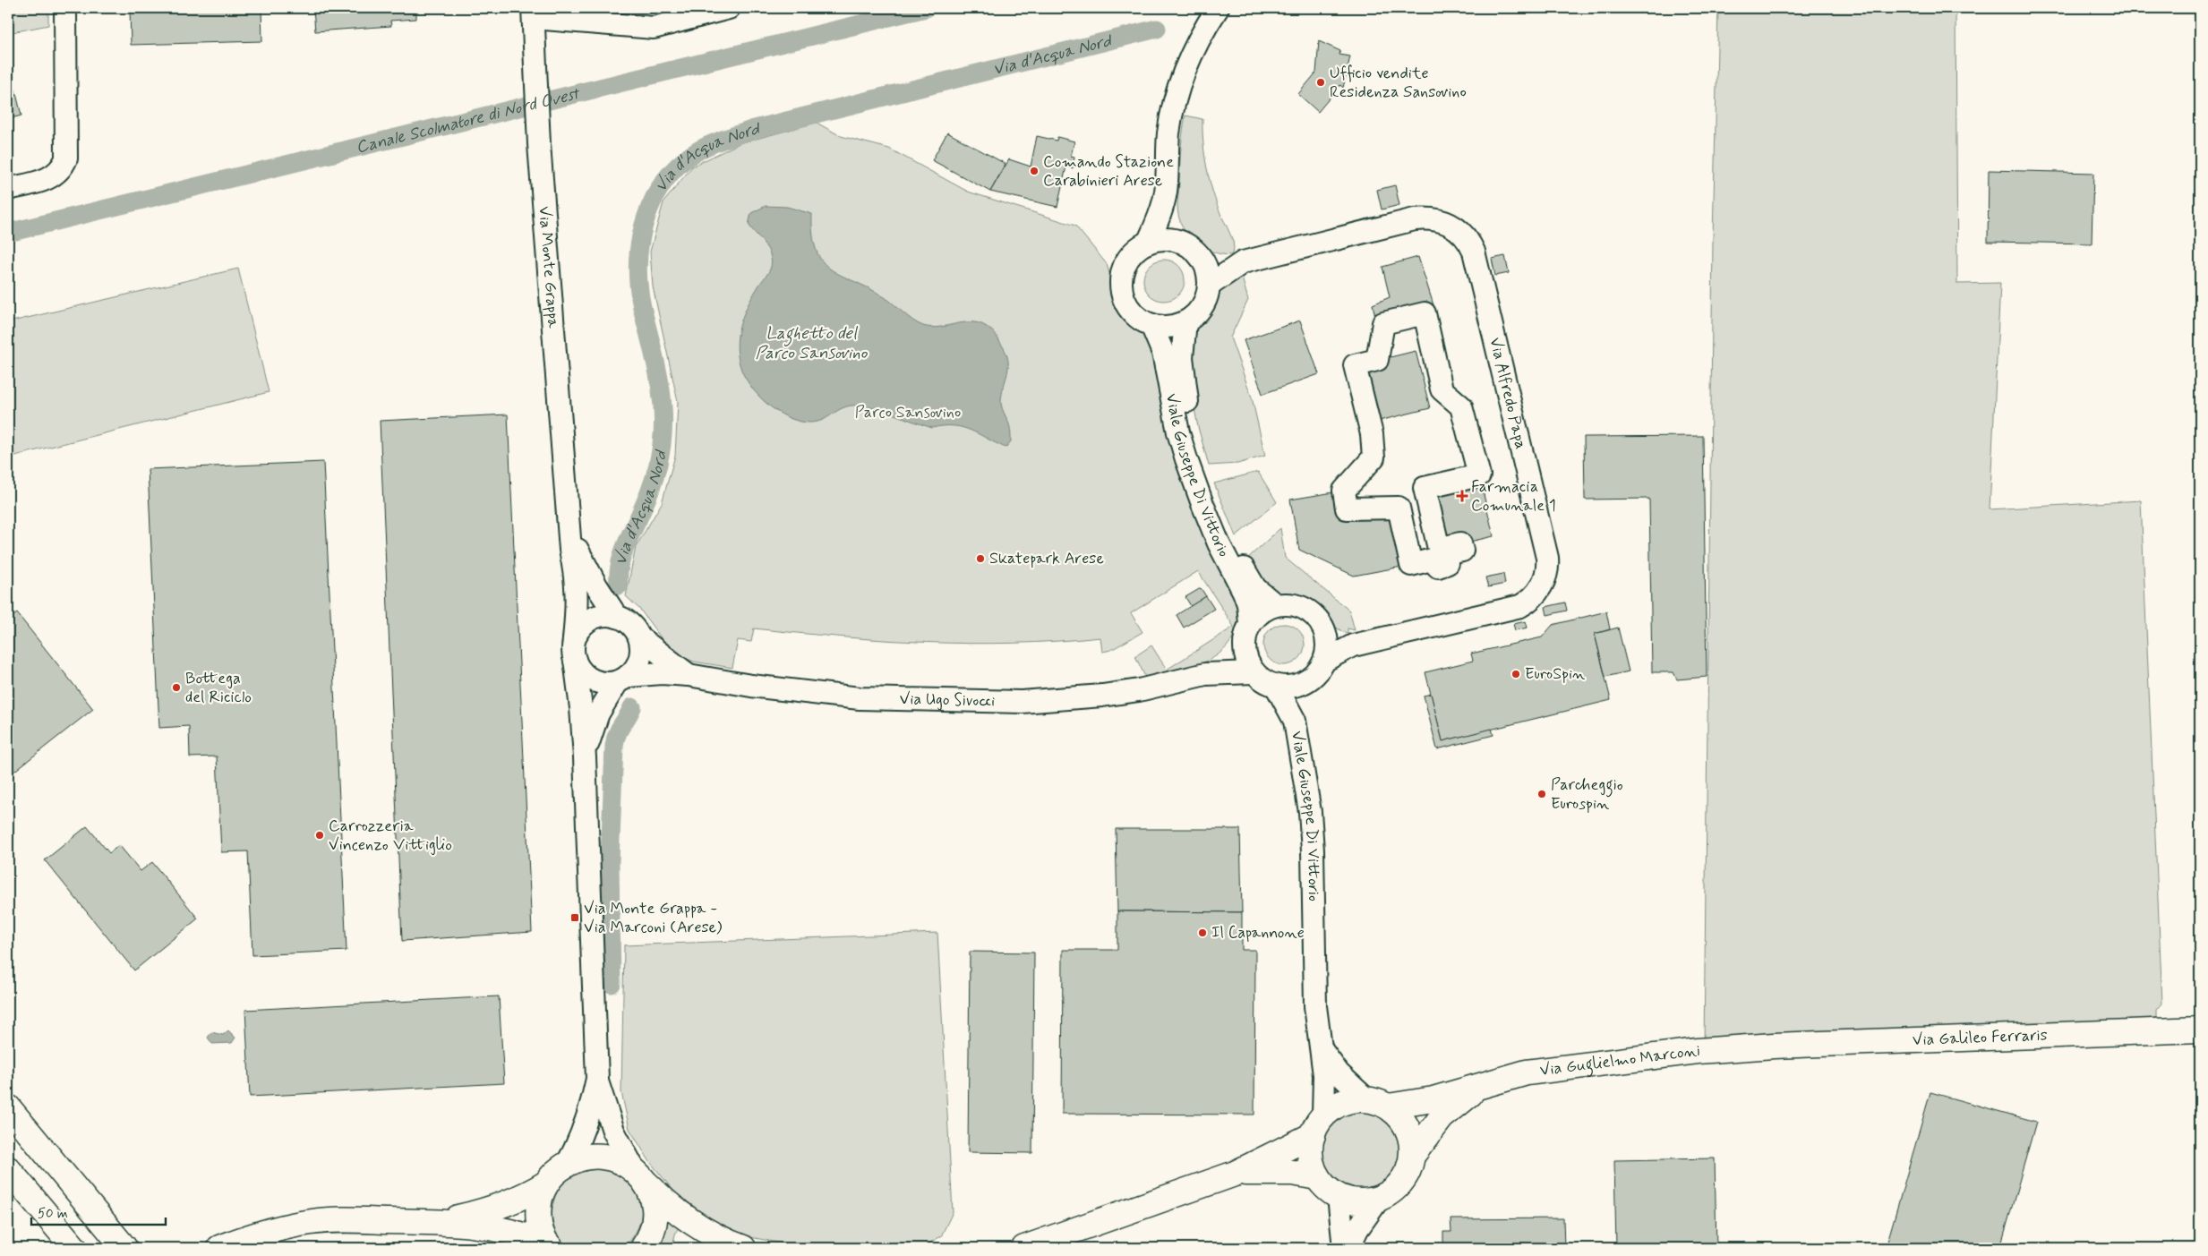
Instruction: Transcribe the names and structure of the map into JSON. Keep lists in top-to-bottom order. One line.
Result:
{"streets":{"main road":["Via Galileo Ferraris","Via Guglielmo Marconi"],"street":["Via Monte Grappa","Via Alfredo Papa","Viale Giuseppe Di Vittorio","Via Ugo Sivocci"]},"crossings":[["Via Monte Grappa","Via Ugo Sivocci"],["Via Alfredo Papa","Viale Giuseppe Di Vittorio"],["Via Alfredo Papa","Via Ugo Sivocci"],["Viale Giuseppe Di Vittorio","Via Ugo Sivocci"],["Viale Giuseppe Di Vittorio","Via Guglielmo Marconi"],["Via Galileo Ferraris","Via Guglielmo Marconi"]],"water":["Via d'Acqua Nord","Canale Scolmatore di Nord Ovest","Laghetto del Parco Sansovino"],"parks":["Parco Sansovino"],"places":{"other":["Ufficio vendite Residenza Sansovino","Comando Stazione Carabinieri Arese","Skatepark Arese","EuroSpin","Bottega del Riciclo","Parcheggio Eurospin","Carrozzeria Vincenzo Vittiglio","Il Capannone"],"health":["Farmacia Comunale 1"],"transit":["Via Monte Grappa - Via Marconi (Arese)"]},"scale_bar":"50 m"}
